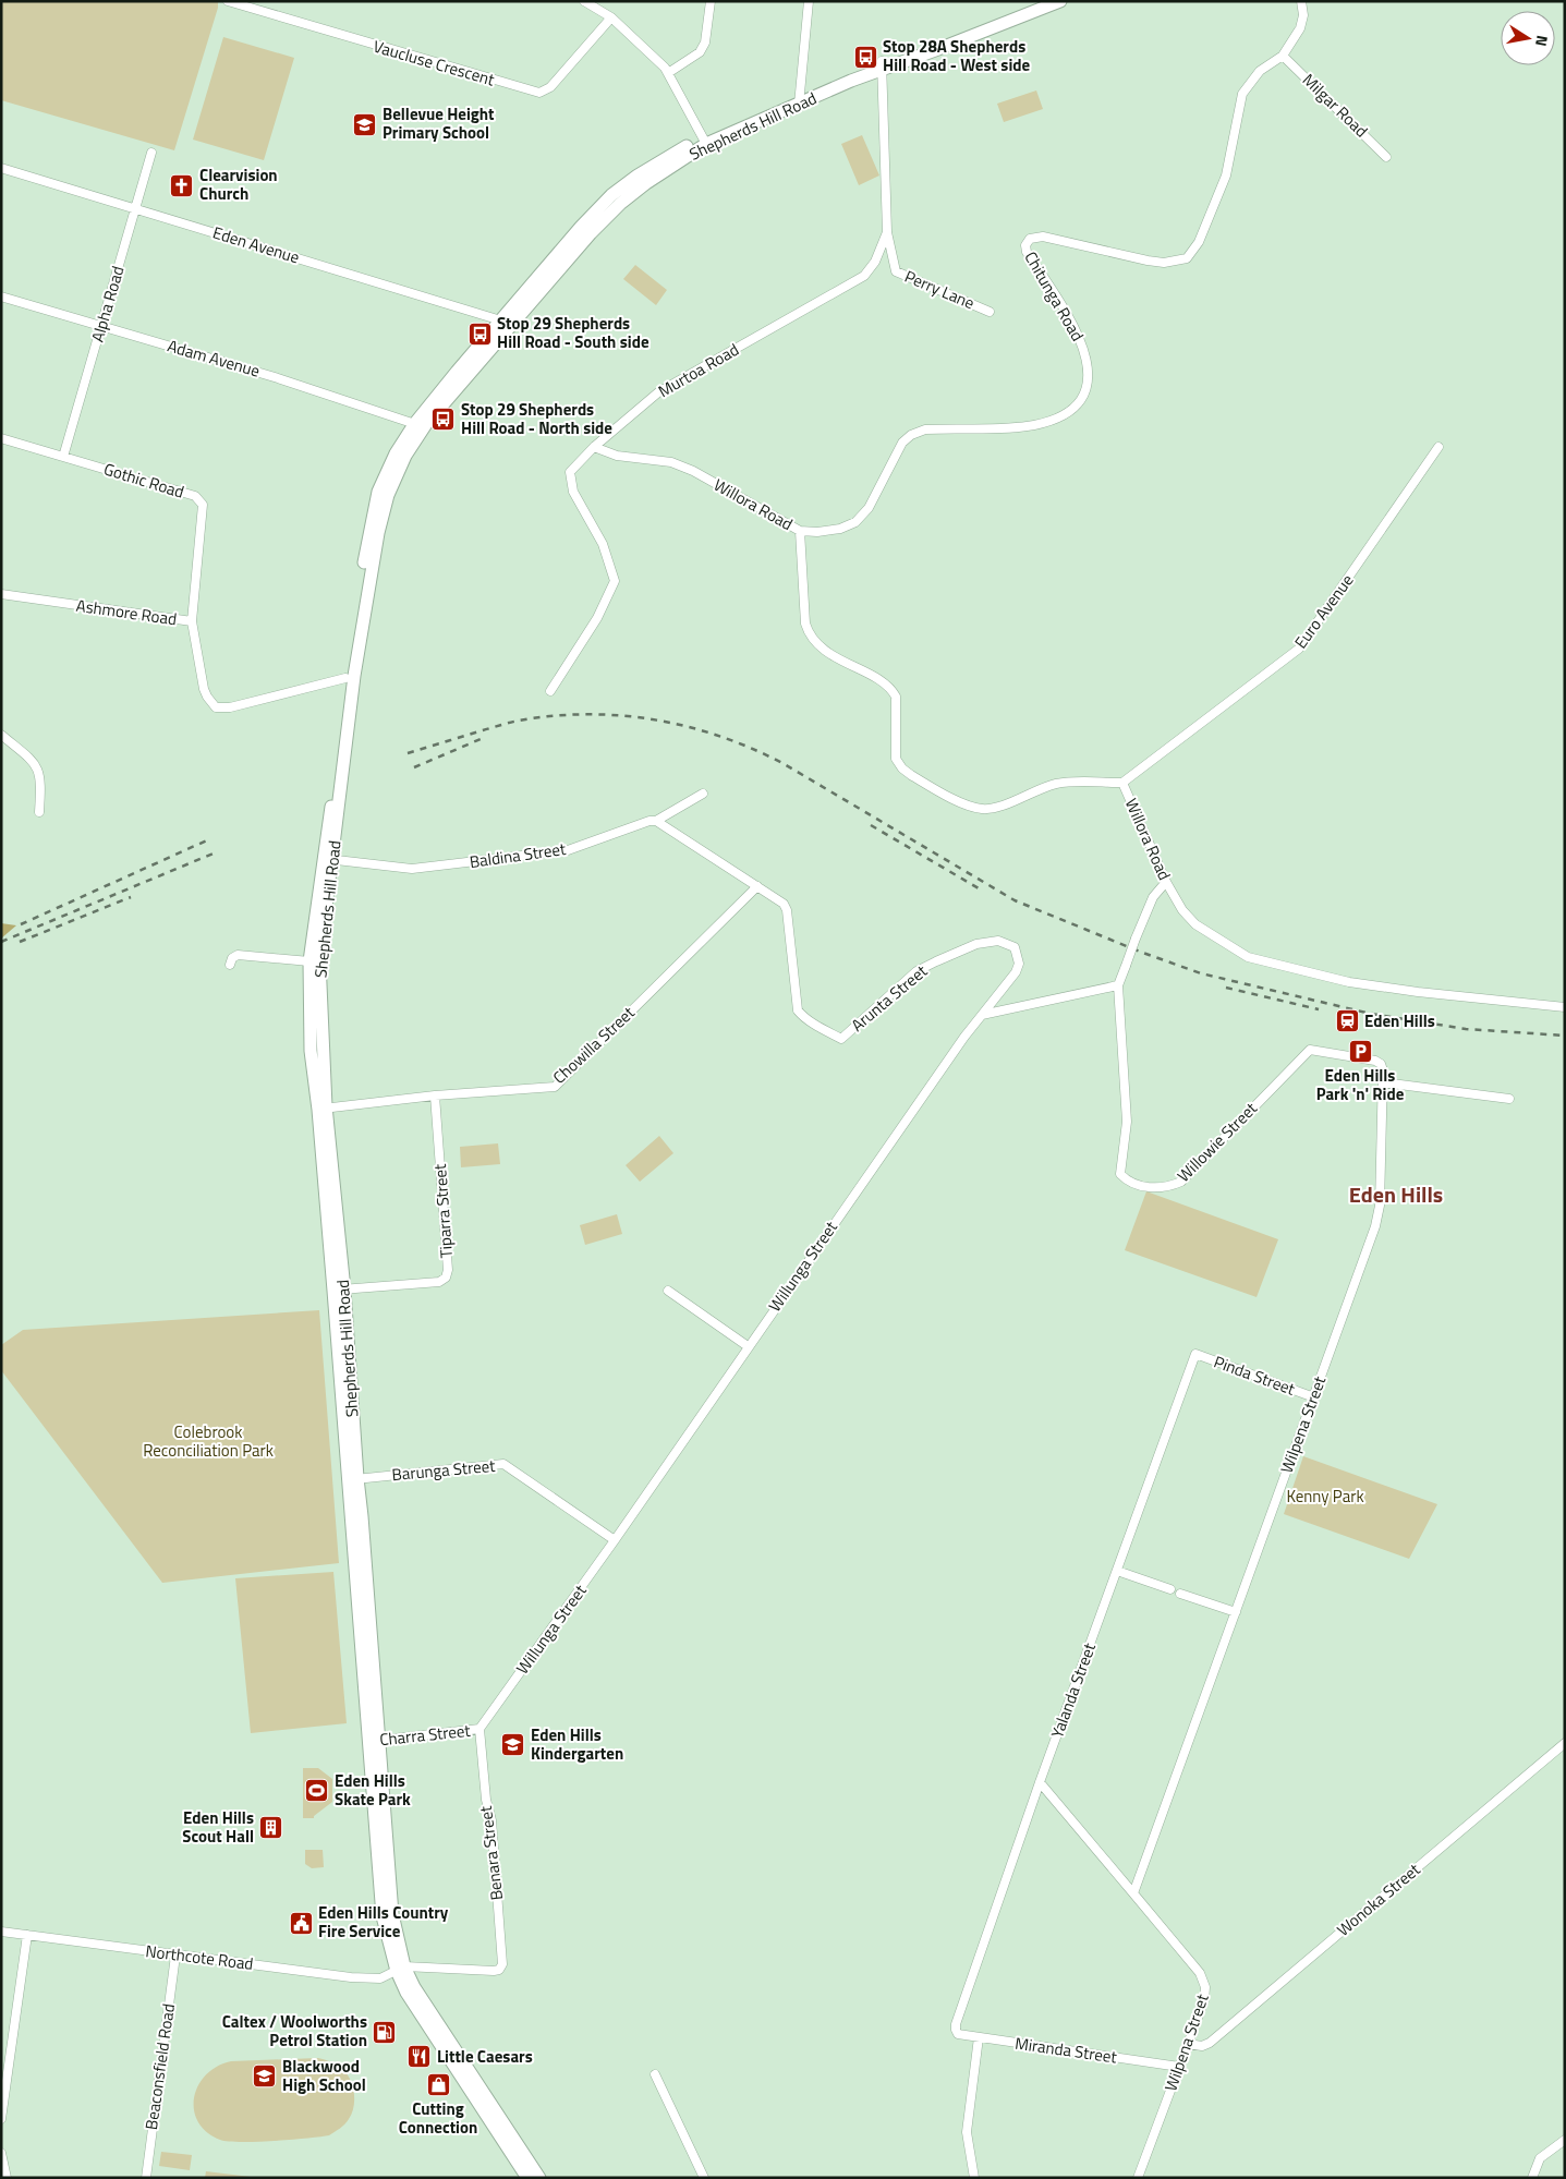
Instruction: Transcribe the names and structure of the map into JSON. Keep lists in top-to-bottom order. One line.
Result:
{"streets":{"main road":["Shepherds Hill Road"],"street":["Vaucluse Crescent","Milgar Road","Eden Avenue","Perry Lane","Chitunga Road","Alpha Road","Adam Avenue","Murtoa Road","Gothic Road","Willora Road","Euro Avenue","Ashmore Road","Baldina Street","Arunta Street","Chowilla Street","Willowie Street","Tiparra Street","Willunga Street","Pinda Street","Wilpena Street","Barunga Street","Yalanda Street","Charra Street","Benara Street","Wonoka Street","Northcote Road","Miranda Street","Beaconsfield Road"]},"crossings":[["Milgar Road","Chitunga Road"],["Shepherds Hill Road","Eden Avenue"],["Shepherds Hill Road","Adam Avenue"],["Shepherds Hill Road","Murtoa Road"],["Shepherds Hill Road","Ashmore Road"],["Shepherds Hill Road","Baldina Street"],["Shepherds Hill Road","Chowilla Street"],["Shepherds Hill Road","Tiparra Street"],["Shepherds Hill Road","Barunga Street"],["Shepherds Hill Road","Charra Street"],["Shepherds Hill Road","Northcote Road"],["Eden Avenue","Alpha Road"],["Perry Lane","Murtoa Road"],["Chitunga Road","Willora Road"],["Alpha Road","Adam Avenue"],["Alpha Road","Gothic Road"],["Murtoa Road","Willora Road"],["Gothic Road","Ashmore Road"],["Willora Road","Euro Avenue"],["Arunta Street","Chowilla Street"],["Arunta Street","Willunga Street"],["Chowilla Street","Tiparra Street"],["Willowie Street","Wilpena Street"],["Willunga Street","Barunga Street"],["Willunga Street","Charra Street"],["Willunga Street","Benara Street"],["Pinda Street","Wilpena Street"],["Pinda Street","Yalanda Street"],["Wilpena Street","Yalanda Street"],["Wilpena Street","Wonoka Street"],["Wilpena Street","Miranda Street"],["Yalanda Street","Miranda Street"],["Charra Street","Benara Street"],["Benara Street","Northcote Road"],["Northcote Road","Beaconsfield Road"]],"districts":["Eden Hills"],"parks":["Colebrook Reconciliation Park","Kenny Park"],"places":{"bus stop":["Stop 28A Shepherds Hill Road - West side","Stop 29 Shepherds Hill Road - South side","Stop 29 Shepherds Hill Road - North side"],"school or university":["Bellevue Height Primary School","Eden Hills Kindergarten","Blackwood High School"],"church":["Clearvision Church"],"station":["Eden Hills"],"parking":["Eden Hills Park 'n' Ride"],"sports":["Eden Hills Skate Park"],"building":["Eden Hills Scout Hall"],"public building":["Eden Hills Country Fire Service"],"fuel station":["Caltex / Woolworths Petrol Station"],"restaurant":["Little Caesars"],"shop":["Cutting Connection"]},"north":"right"}
